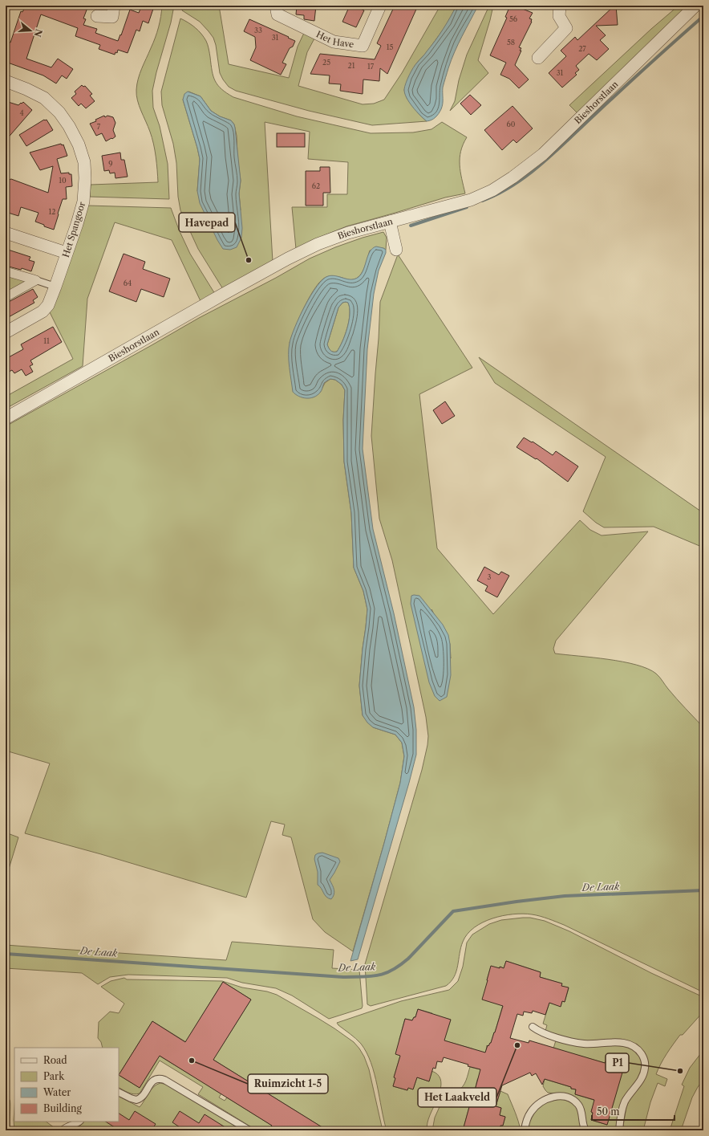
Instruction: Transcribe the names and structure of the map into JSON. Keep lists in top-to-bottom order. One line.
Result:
{"streets":{"street":["Het Have","Bieshorstlaan","Het Spangoor"]},"water":["De Laak"],"places":["Havepad","Het Laakveld","Ruimzicht 1-5","P1"],"house_numbers":["56","33","31","58","15","27","25","21","17","31","4","60","7","9","10","62","12","64","11","3"],"legend":["Road","Park","Water","Building"],"scale_bar":"50 m","north":"right"}
